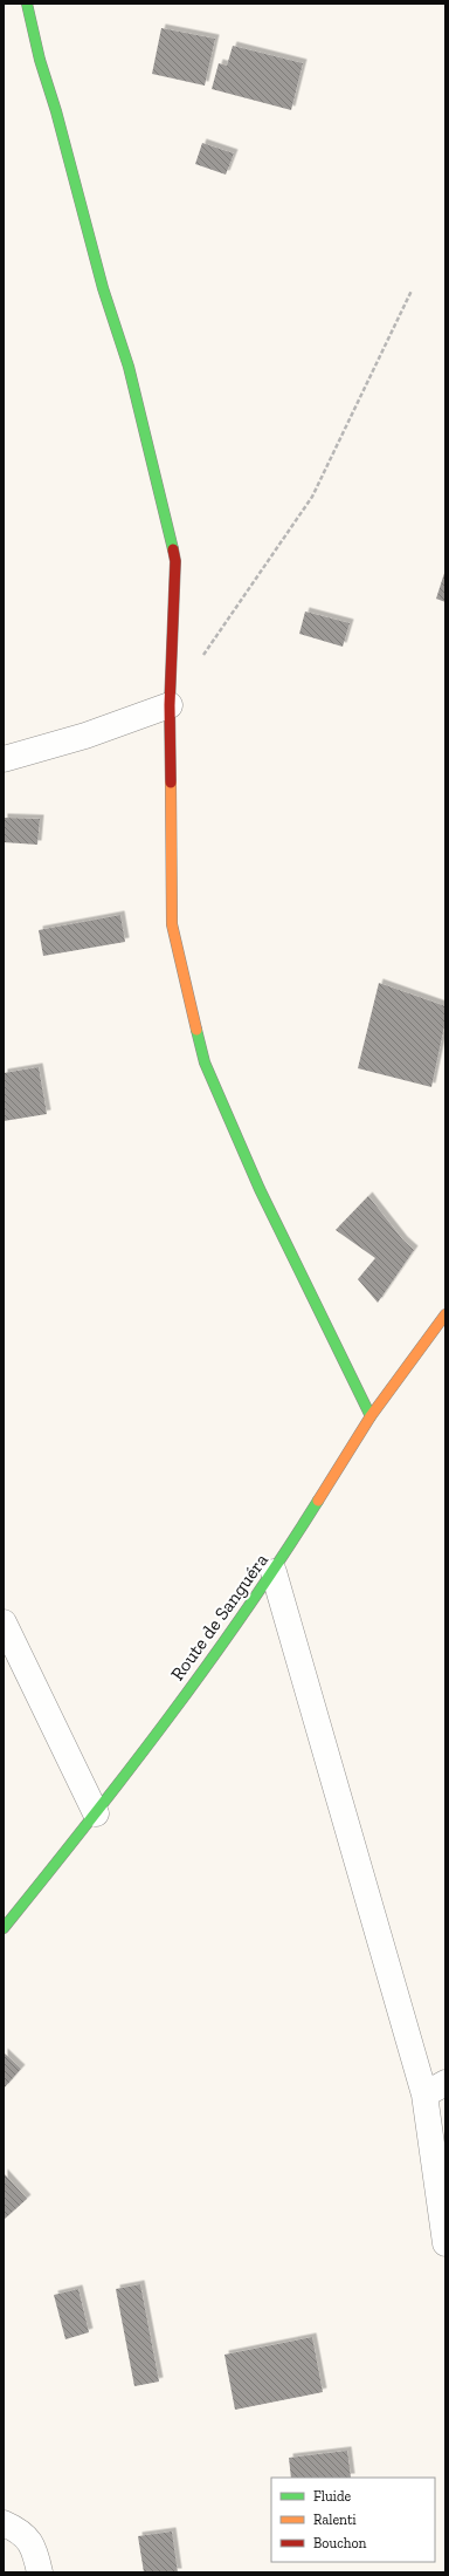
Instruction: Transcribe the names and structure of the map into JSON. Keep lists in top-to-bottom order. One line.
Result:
{"streets":{"street":["Route de Sanguéra"]},"legend":["Fluide","Ralenti","Bouchon"]}
